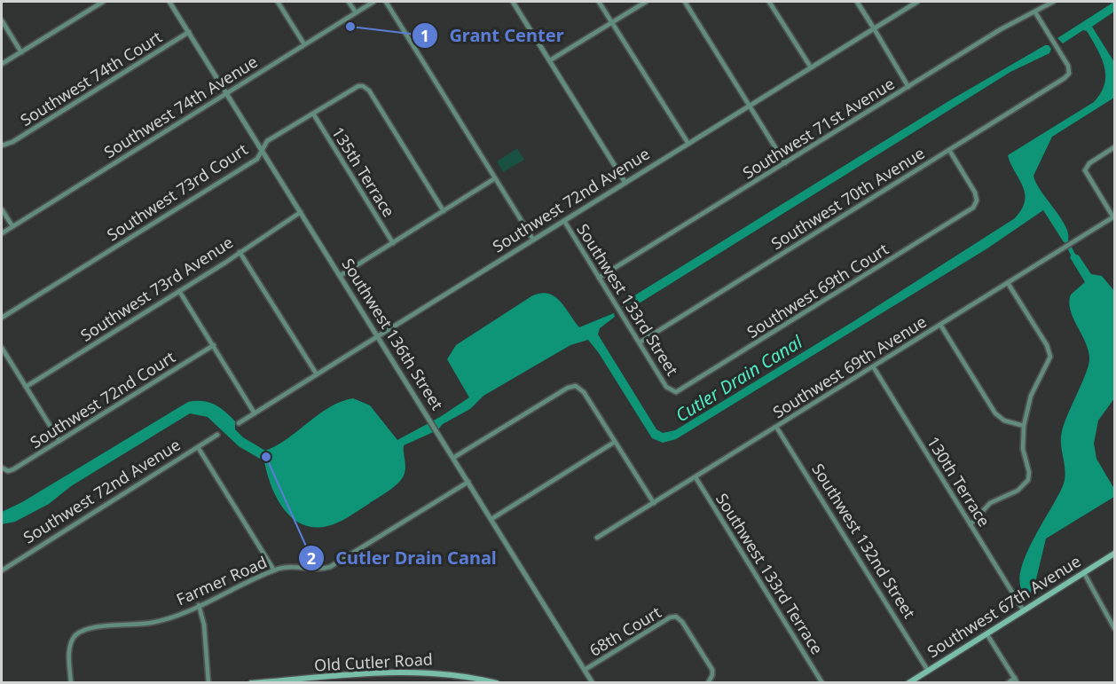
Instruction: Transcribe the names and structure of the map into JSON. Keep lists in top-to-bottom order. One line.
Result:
{"streets":{"main road":["Southwest 67th Avenue","Old Cutler Road"],"street":["Southwest 74th Court","Southwest 74th Avenue","Southwest 71st Avenue","135th Terrace","Southwest 73rd Court","Southwest 70th Avenue","Southwest 72nd Avenue","Southwest 73rd Avenue","Southwest 69th Court","Southwest 133rd Street","Southwest 136th Street","Southwest 69th Avenue","Southwest 72nd Court","130th Terrace","Southwest 132nd Street","Southwest 133rd Terrace","Farmer Road","68th Court"]},"crossings":[["Southwest 74th Court","Southwest 136th Street"],["Southwest 74th Avenue","Southwest 136th Street"],["Southwest 71st Avenue","Southwest 70th Avenue"],["Southwest 71st Avenue","Southwest 133rd Street"],["135th Terrace","Southwest 73rd Court"],["Southwest 73rd Court","Southwest 136th Street"],["Southwest 70th Avenue","Southwest 69th Court"],["Southwest 70th Avenue","Southwest 133rd Street"],["Southwest 72nd Avenue","Southwest 133rd Street"],["Southwest 72nd Avenue","Southwest 136th Street"],["Southwest 73rd Avenue","Southwest 136th Street"],["Southwest 69th Court","Southwest 133rd Street"],["Southwest 136th Street","Farmer Road"],["Southwest 136th Street","68th Court"],["Southwest 69th Avenue","130th Terrace"],["Southwest 69th Avenue","Southwest 132nd Street"],["Southwest 69th Avenue","Southwest 133rd Terrace"],["130th Terrace","Southwest 67th Avenue"],["Southwest 132nd Street","Southwest 67th Avenue"]],"water":["Cutler Drain Canal"],"places":["Grant Center","Cutler Drain Canal"]}
